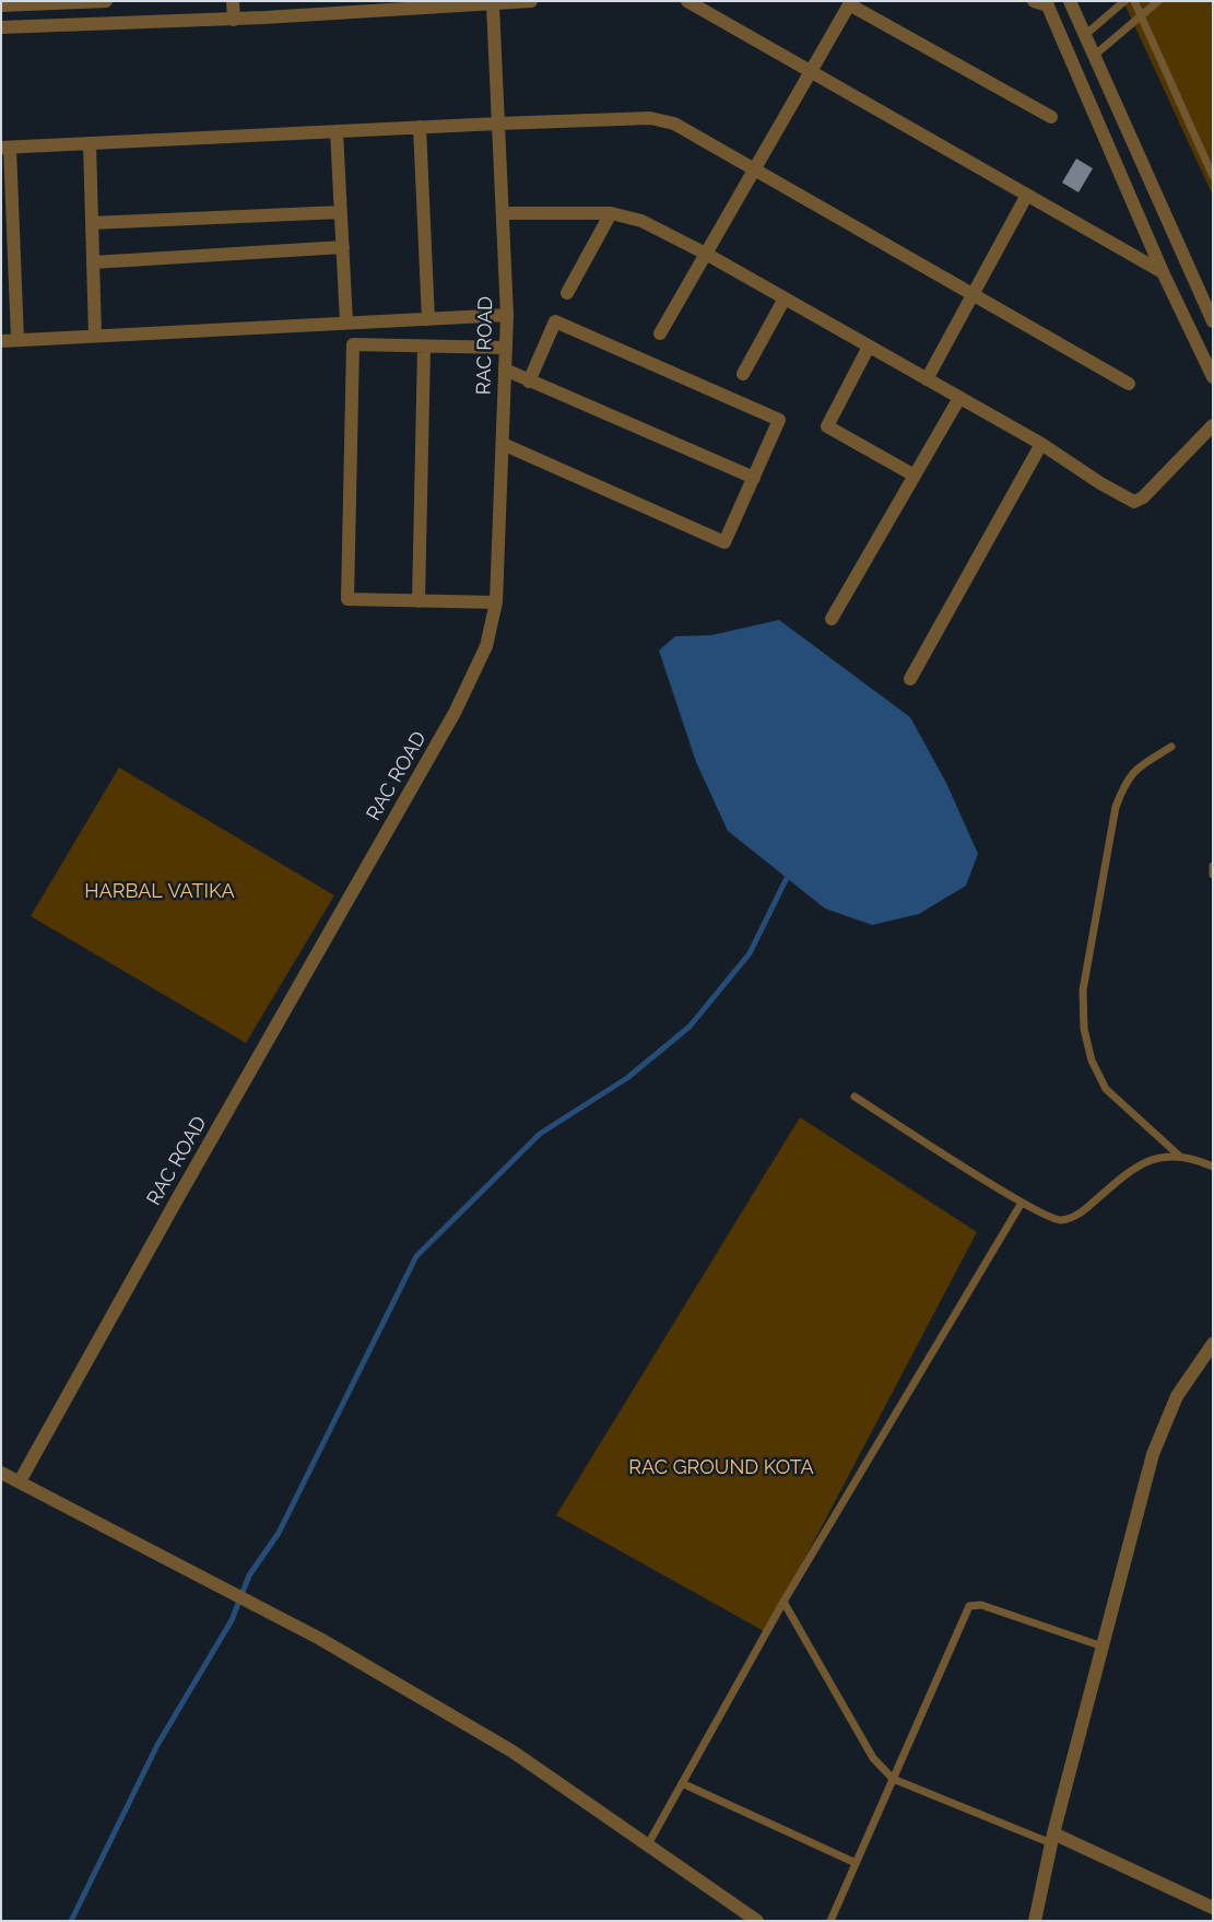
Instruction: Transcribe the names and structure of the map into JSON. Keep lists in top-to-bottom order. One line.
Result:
{"streets":{"street":["RAC ROAD"]},"parks":["HARBAL VATIKA","RAC GROUND KOTA"]}
